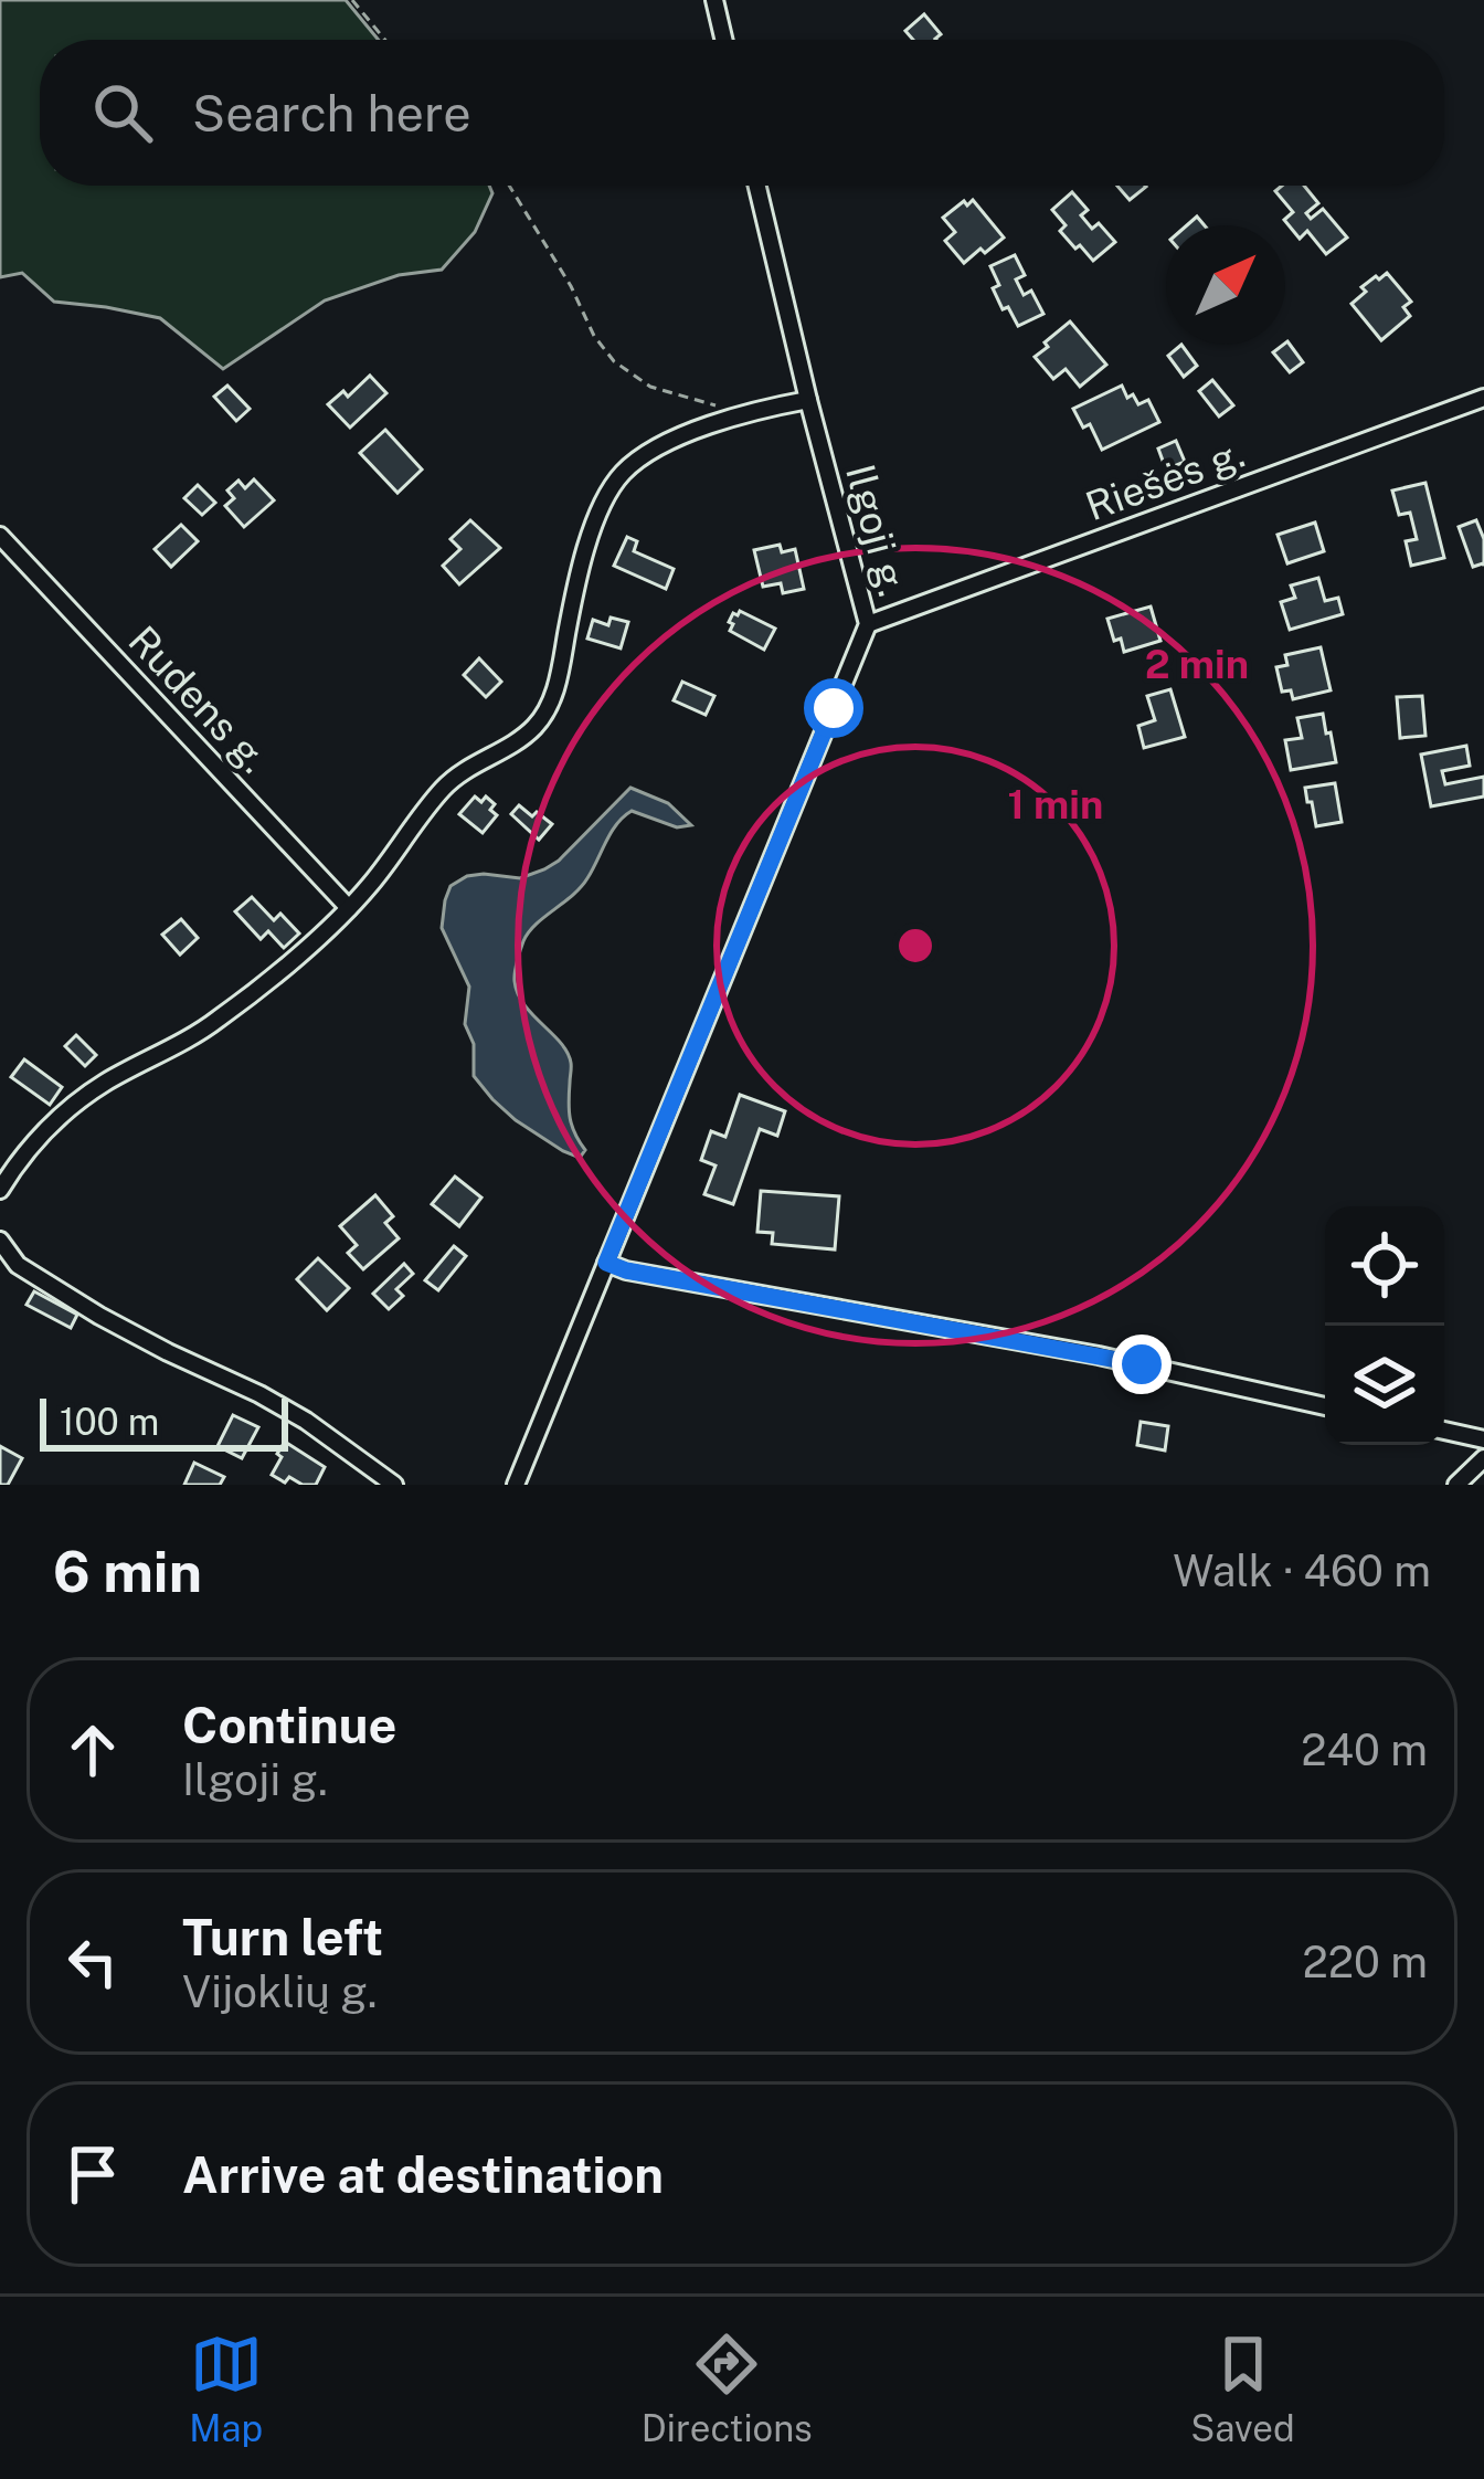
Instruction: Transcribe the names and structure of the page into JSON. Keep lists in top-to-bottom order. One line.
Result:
{"streets":{"street":["Riešės g.","Ilgoji g.","Rudens g."]},"crossings":[["Riešės g.","Ilgoji g."]],"scale_bar":"100 m","north":"top right","page":{"search":"Search here","scale":"100 m","heading":["6 min","Walk · 460 m"],"list":[["Continue","Ilgoji g.","240 m"],["Turn left","Vijoklių g.","220 m"],"Arrive at destination"],"nav":["Map","Directions","Saved"]},"rings":["2 min","1 min"]}
